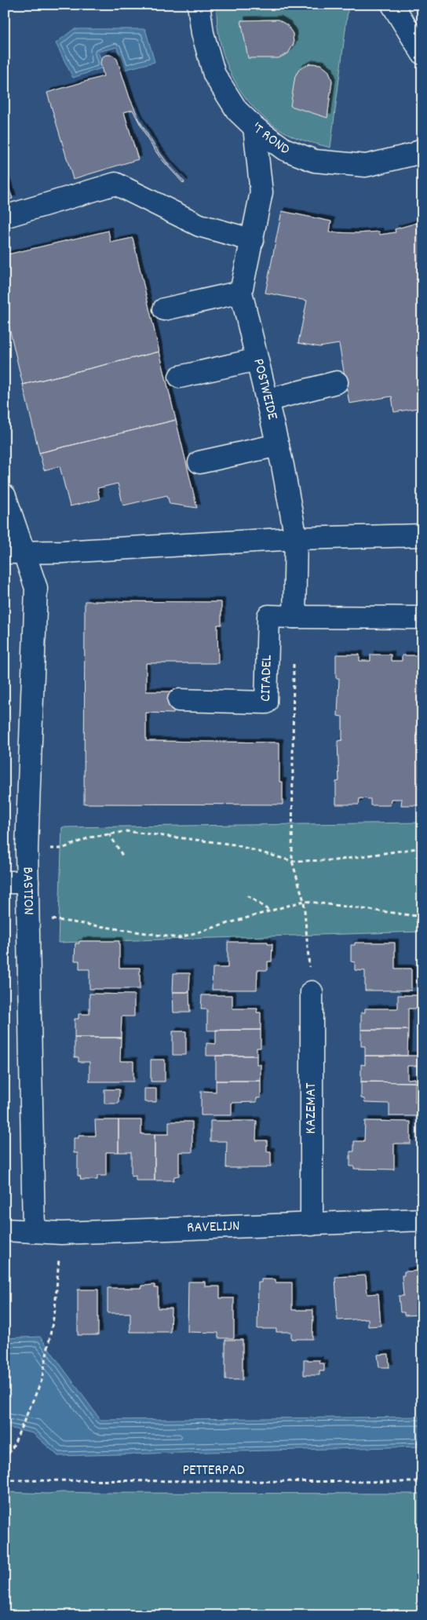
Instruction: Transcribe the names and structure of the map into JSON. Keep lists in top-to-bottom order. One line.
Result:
{"streets":{"street":["'T ROND","POSTWEIDE","CITADEL","BASTION","KAZEMAT","RAVELIJN"],"path":["PETTERPAD"]},"crossings":[["'T ROND","POSTWEIDE"],["BASTION","RAVELIJN"],["KAZEMAT","RAVELIJN"]]}
